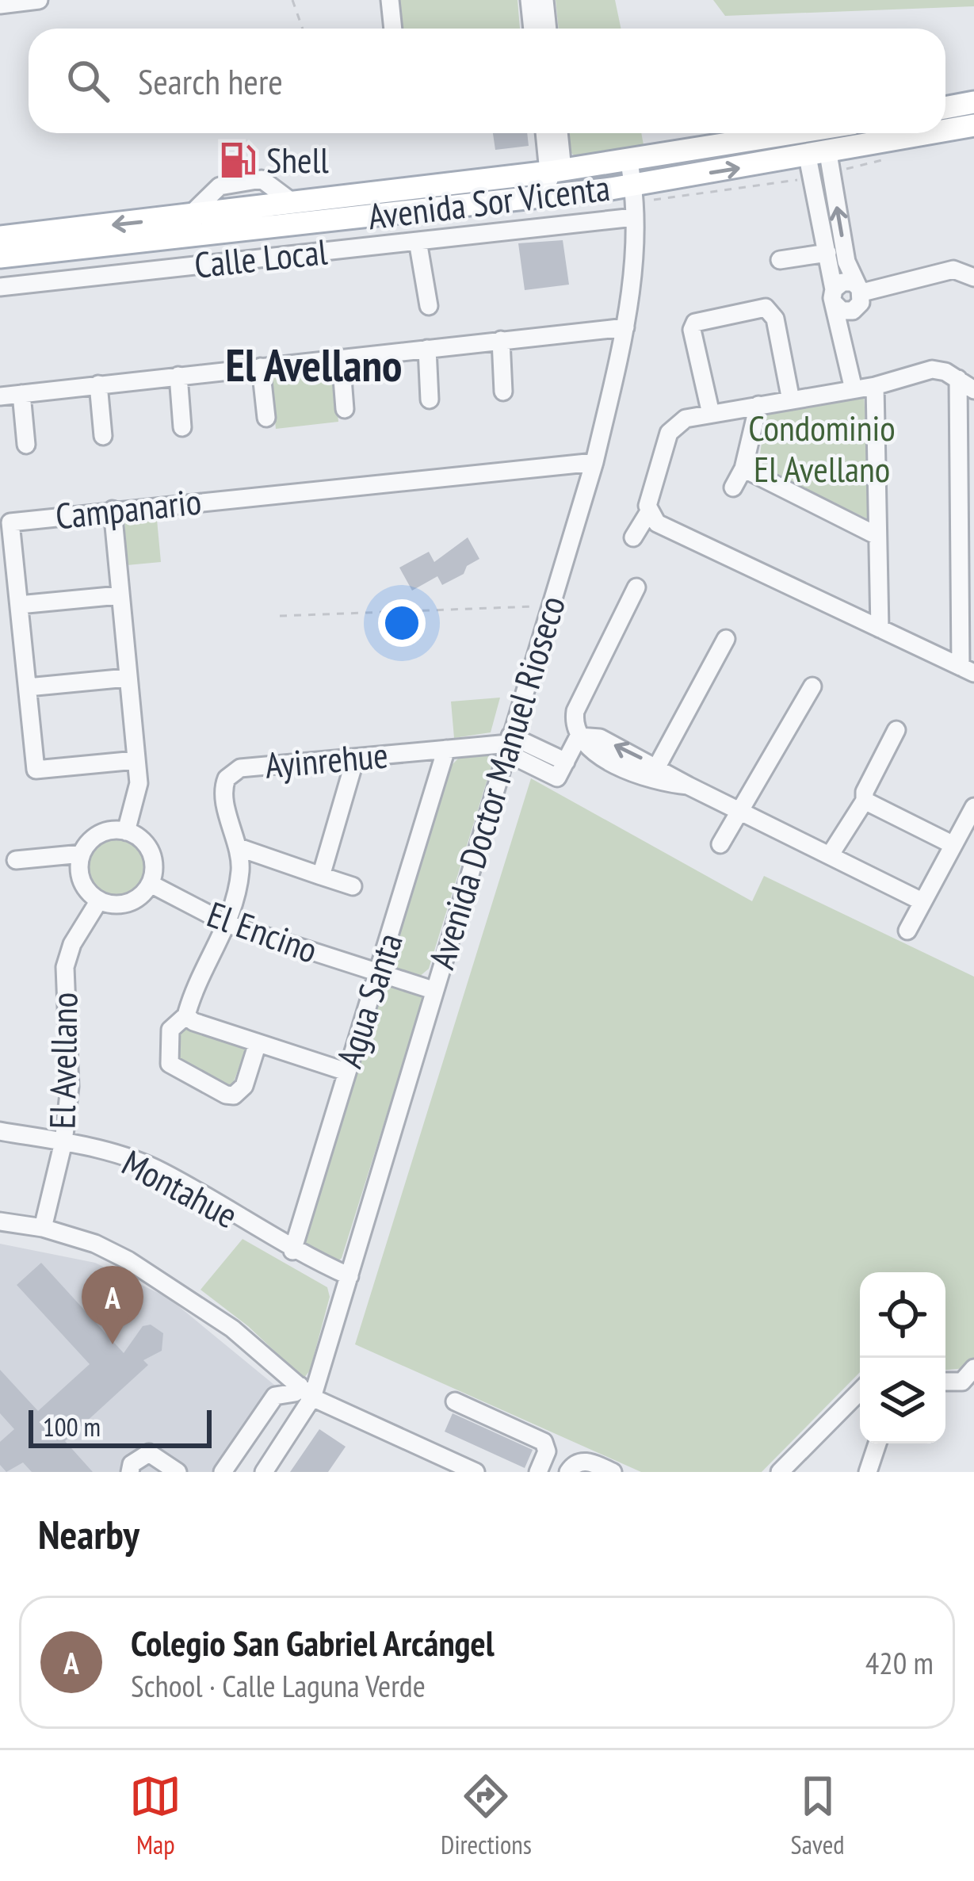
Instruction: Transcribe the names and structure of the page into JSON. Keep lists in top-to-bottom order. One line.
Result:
{"streets":{"main road":["Avenida Sor Vicenta"],"street":["Calle Local","Campanario","Ayinrehue","Avenida Doctor Manuel Rioseco","El Encino","Agua Santa","El Avellano","Montahue"]},"crossings":[["Avenida Sor Vicenta","Avenida Doctor Manuel Rioseco"],["Calle Local","Avenida Doctor Manuel Rioseco"],["Campanario","Avenida Doctor Manuel Rioseco"],["Ayinrehue","Avenida Doctor Manuel Rioseco"],["Ayinrehue","El Encino"],["Ayinrehue","Agua Santa"],["Avenida Doctor Manuel Rioseco","El Encino"],["Avenida Doctor Manuel Rioseco","Montahue"],["El Encino","Agua Santa"],["El Encino","El Avellano"],["Agua Santa","Montahue"],["El Avellano","Montahue"]],"districts":["El Avellano"],"parks":["Condominio El Avellano"],"places":{"fuel station":["Shell"]},"scale_bar":"100 m","page":{"search":"Search here","pins":"A","scale":"100 m","heading":"Nearby","list":[{"mark":"A","name":"Colegio San Gabriel Arcángel","note":"School · Calle Laguna Verde","value":"420 m"}],"nav":["Map","Directions","Saved"]}}
